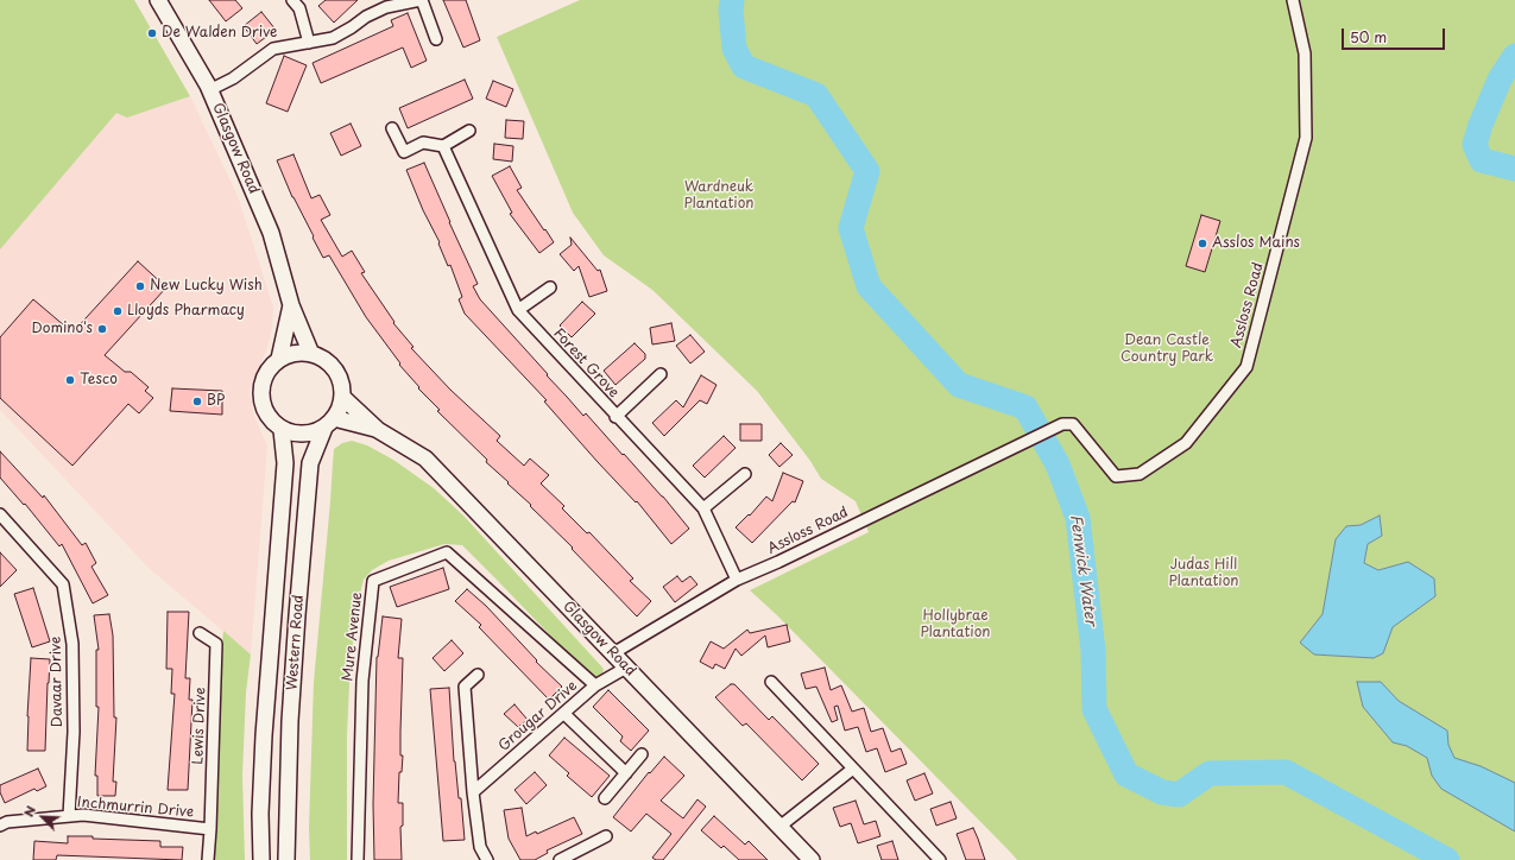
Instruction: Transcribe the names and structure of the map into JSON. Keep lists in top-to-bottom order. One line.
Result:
{"streets":{"main road":["Glasgow Road","Western Road"],"street":["Assloss Road","Forest Grove","Mure Avenue","Davaar Drive","Grougar Drive","Lewis Drive","Inchmurrin Drive"]},"crossings":[["Glasgow Road","Assloss Road"],["Glasgow Road","Western Road"],["Glasgow Road","Grougar Drive"],["Assloss Road","Forest Grove"],["Mure Avenue","Grougar Drive"],["Davaar Drive","Inchmurrin Drive"],["Lewis Drive","Inchmurrin Drive"]],"water":["Fenwick Water"],"parks":["Wardneuk Plantation","Dean Castle Country Park","Judas Hill Plantation","Hollybrae Plantation"],"places":["De Walden Drive","Asslos Mains","New Lucky Wish","Lloyds Pharmacy","Domino's","Tesco","BP"],"scale_bar":"50 m","north":"top left"}
